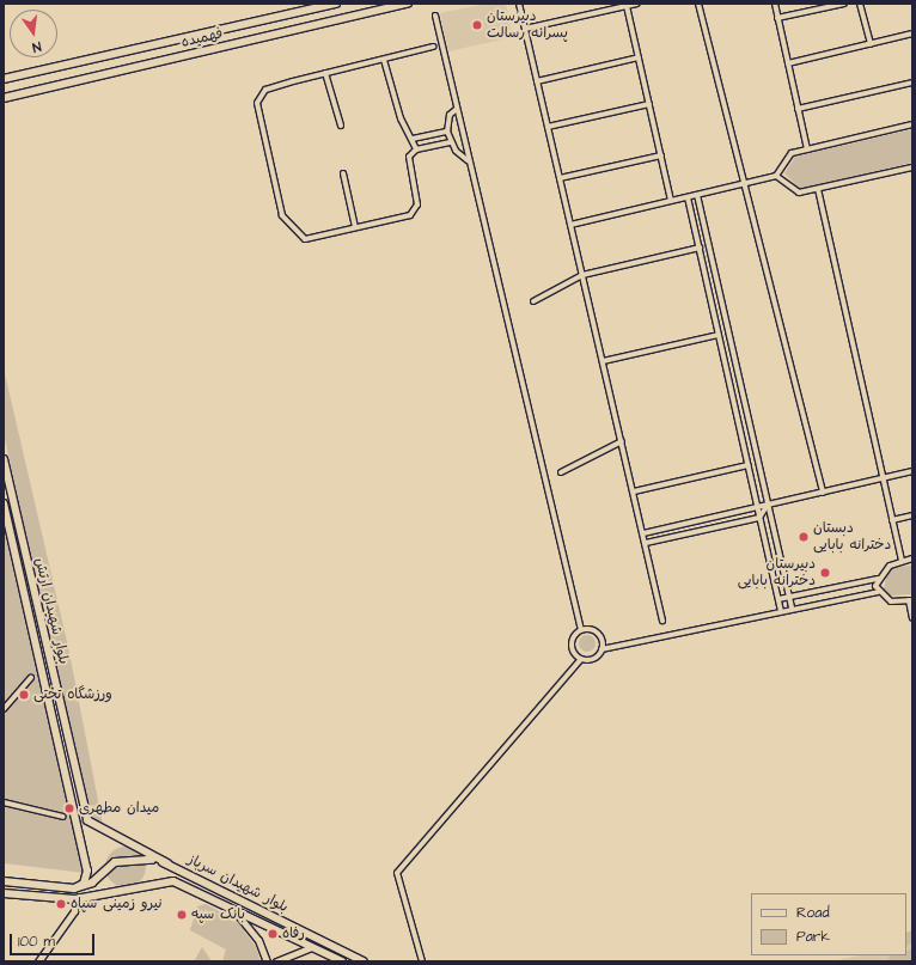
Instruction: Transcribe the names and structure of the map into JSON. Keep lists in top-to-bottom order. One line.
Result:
{"streets":{"main road":["فهمیده","بلوار شهیدان ارتش","بلوار شهیدان سرباز"]},"crossings":[["بلوار شهیدان ارتش","بلوار شهیدان سرباز"]],"places":["دبیرستان پسرانه رسالت","دبستان دخترانه بابایی","دبیرستان دخترانه بابایی","ورزشگاه تختی","میدان مطهری","نیرو زمینی سپاه","بانک سپه","رفاه"],"legend":["Road","Park"],"scale_bar":"100 m","north":"bottom"}
